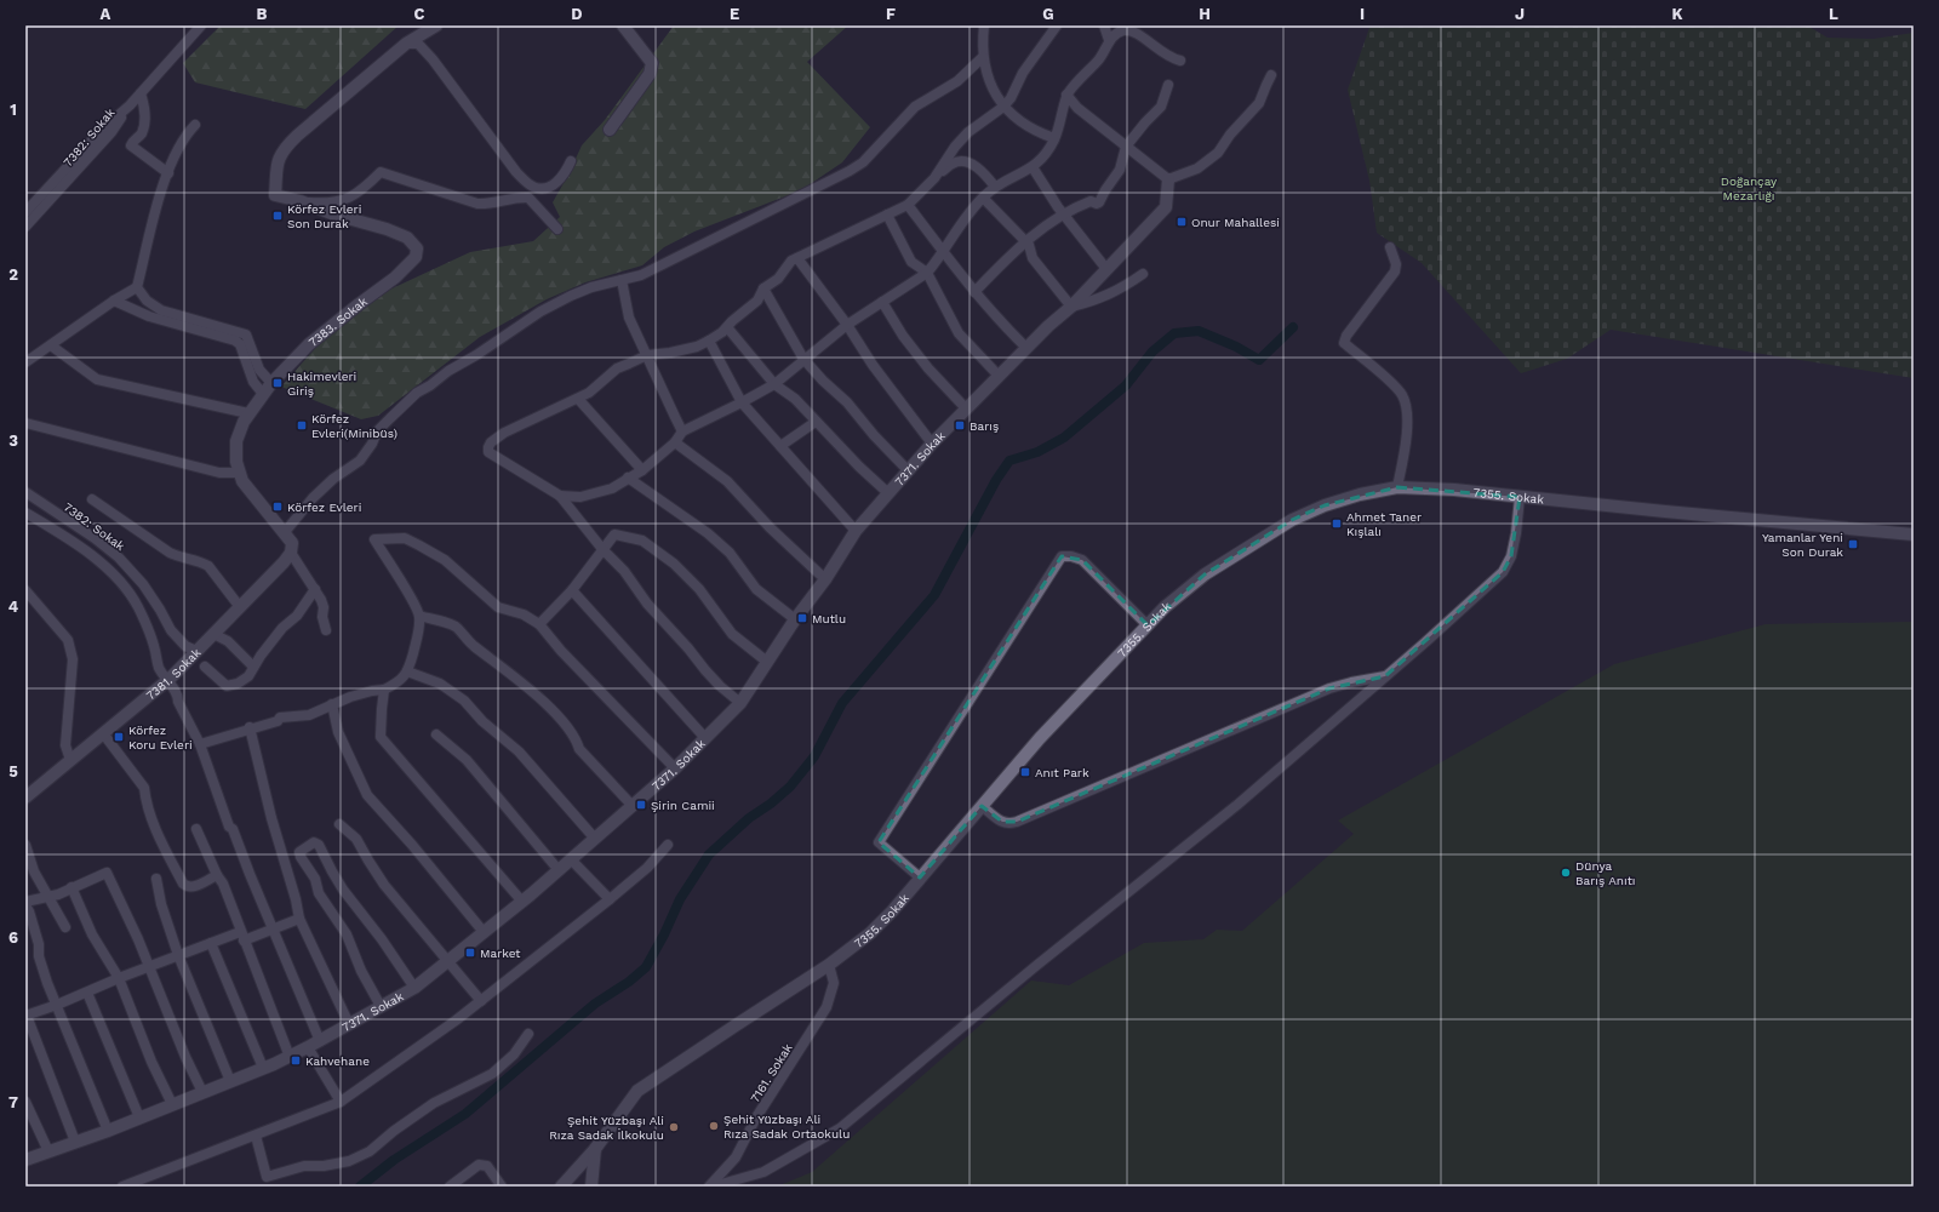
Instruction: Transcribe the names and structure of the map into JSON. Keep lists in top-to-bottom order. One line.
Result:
{"streets":{"street":["7382: Sokak","7383. Sokak","7371. Sokak","7355. Sokak","7381. Sokak","7161. Sokak"]},"crossings":[["7382: Sokak","7381. Sokak"],["7355. Sokak","7161. Sokak"]],"parks":["Doğançay Mezarlığı"],"places":{"transit":["Körfez Evleri Son Durak","Onur Mahallesi","Hakimevleri Giriş","Körfez Evleri(Minibüs)","Barış","Körfez Evleri","Ahmet Taner Kışlalı","Yamanlar Yeni Son Durak","Mutlu","Körfez Koru Evleri","Anıt Park","Şirin Camii","Market","Kahvehane"],"other":["Dünya Barış Anıtı","Şehit Yüzbaşı Ali Rıza Sadak Ortaokulu","Şehit Yüzbaşı Ali Rıza Sadak İlkokulu"]},"grid":{"columns":["A","B","C","D","E","F","G","H","I","J","K","L"],"rows":["1","2","3","4","5","6","7"]}}
